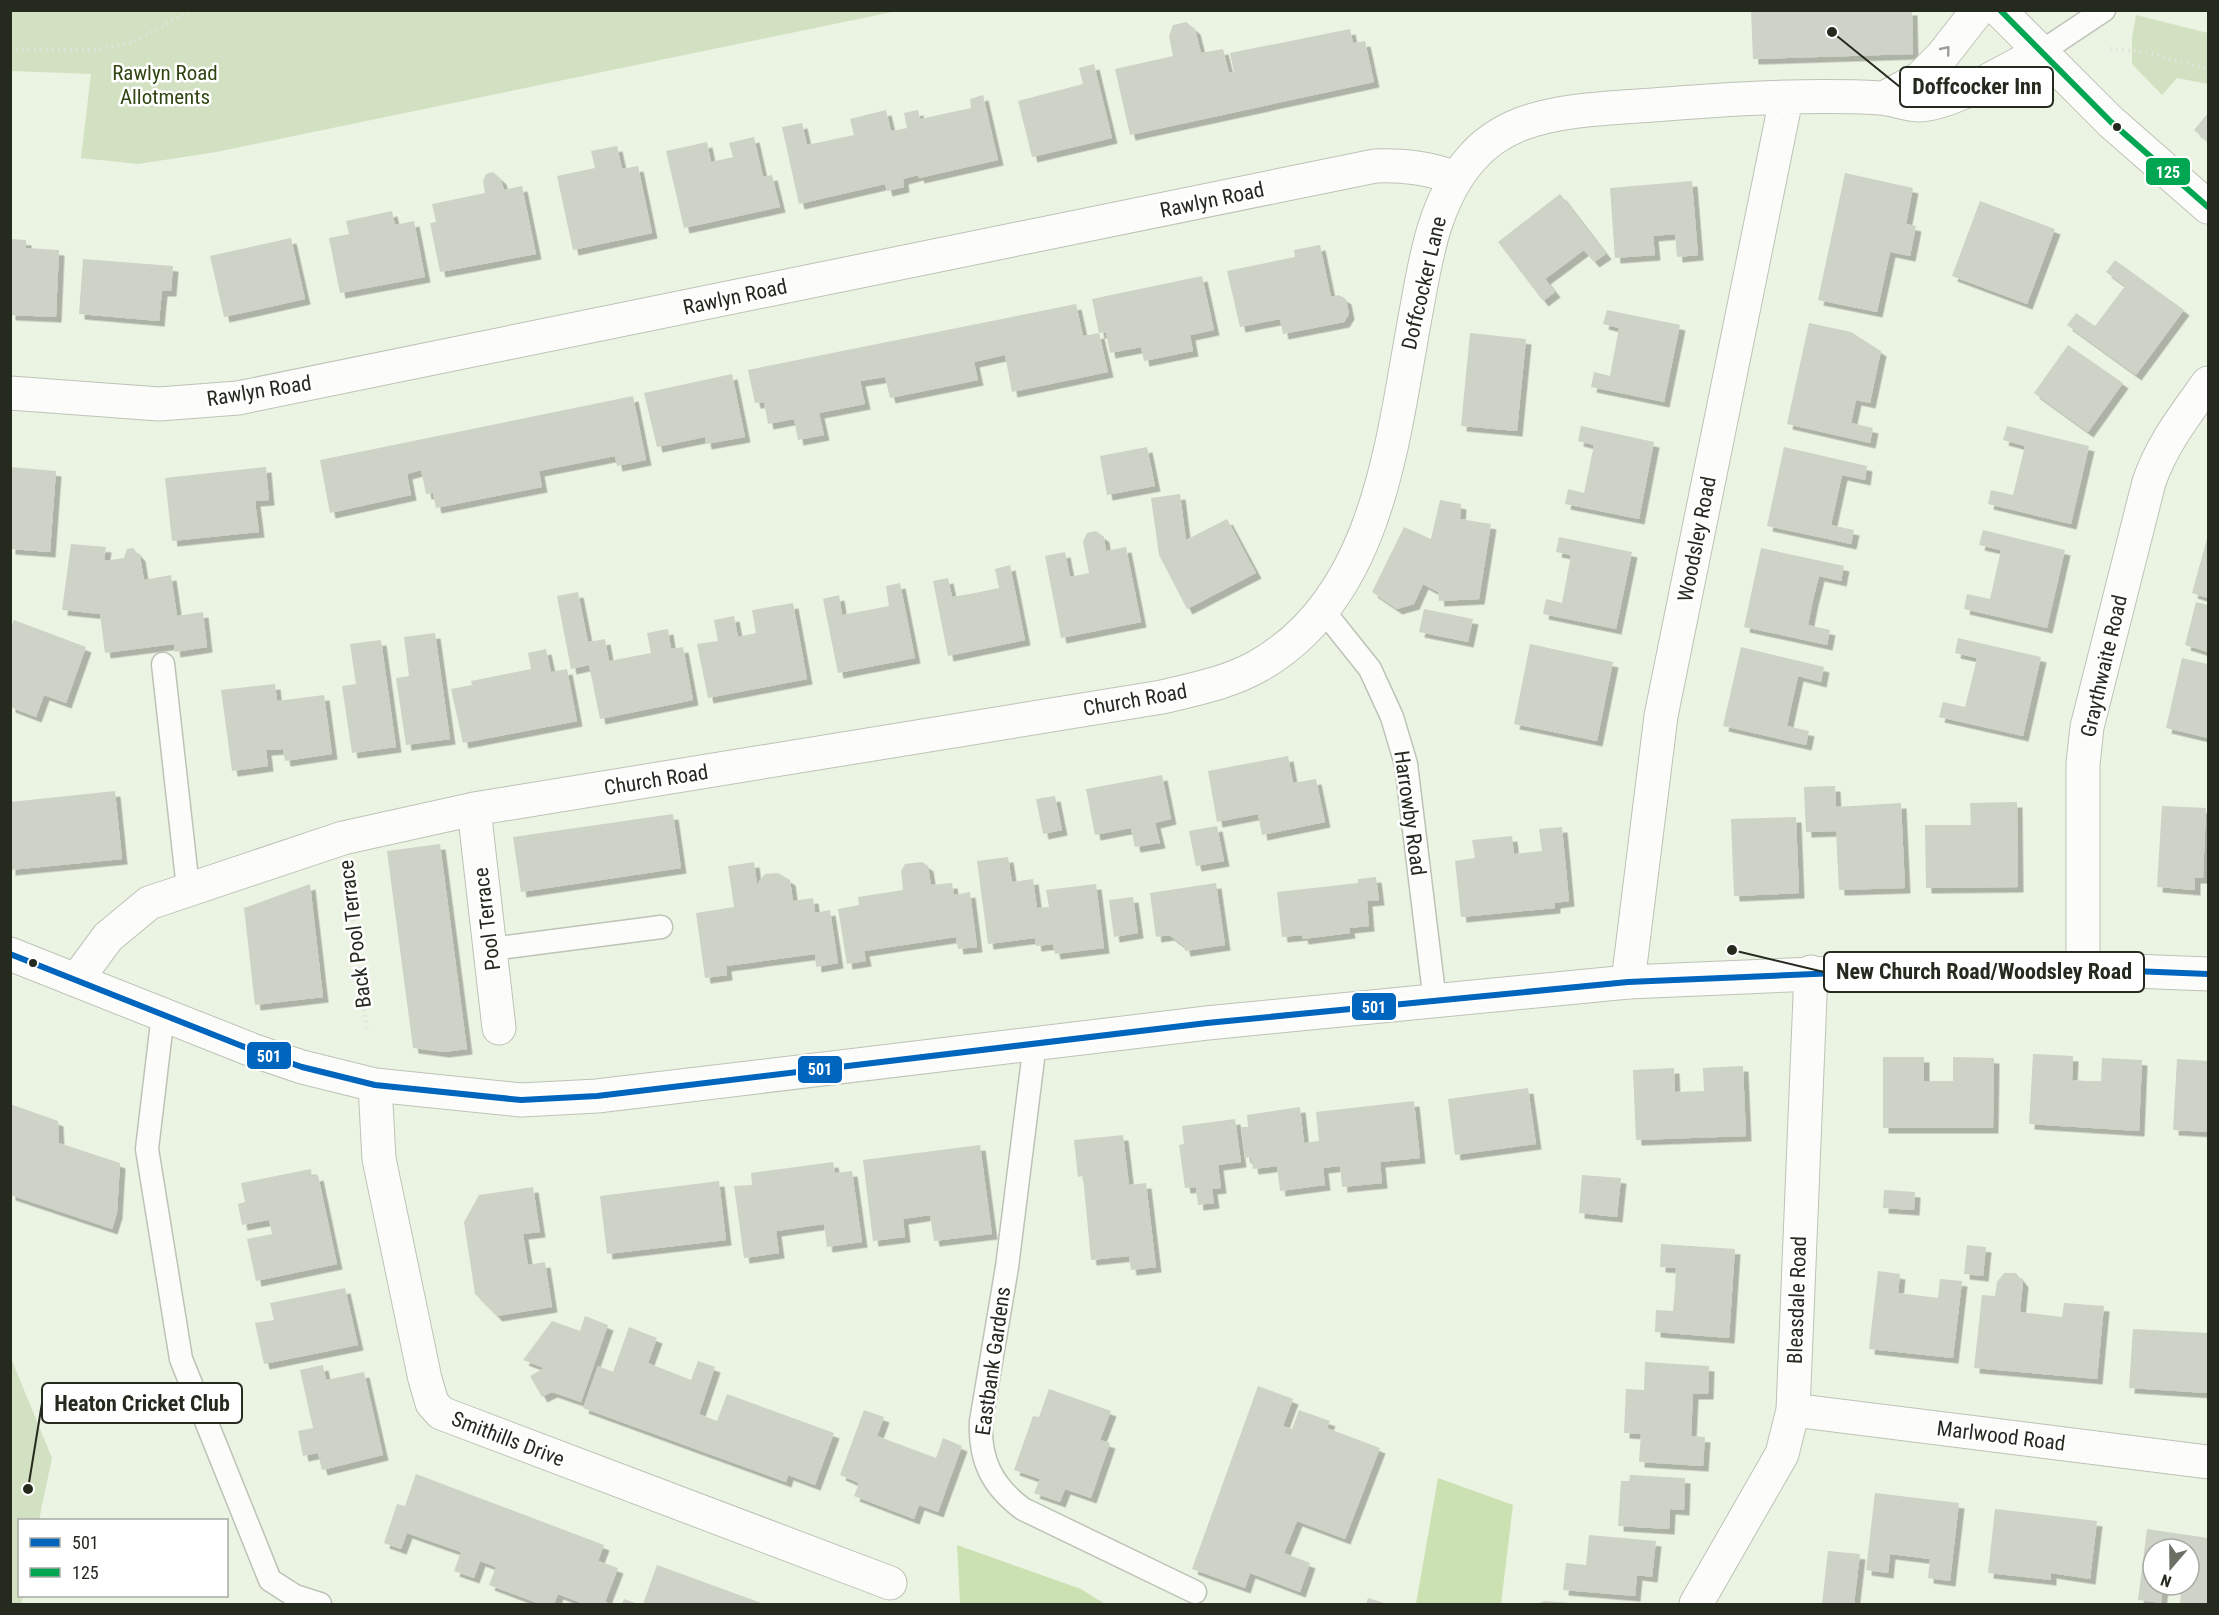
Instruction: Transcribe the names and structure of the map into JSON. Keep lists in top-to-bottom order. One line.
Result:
{"streets":{"street":["Rawlyn Road","Doffcocker Lane","Woodsley Road","Graythwaite Road","Church Road","Pool Terrace","Bleasdale Road","Marlwood Road","Smithills Drive"],"lane":["Harrowby Road","Eastbank Gardens"],"path":["Back Pool Terrace"]},"crossings":[["Rawlyn Road","Doffcocker Lane"],["Doffcocker Lane","Woodsley Road"],["Doffcocker Lane","Church Road"],["Doffcocker Lane","Harrowby Road"],["Church Road","Harrowby Road"],["Church Road","Pool Terrace"],["Church Road","Back Pool Terrace"],["Bleasdale Road","Marlwood Road"]],"parks":["Rawlyn Road Allotments"],"places":["Doffcocker Inn","New Church Road/Woodsley Road","Heaton Cricket Club"],"lines":["transit line 125","transit line 501"],"legend":["501","125"],"north":"bottom"}
